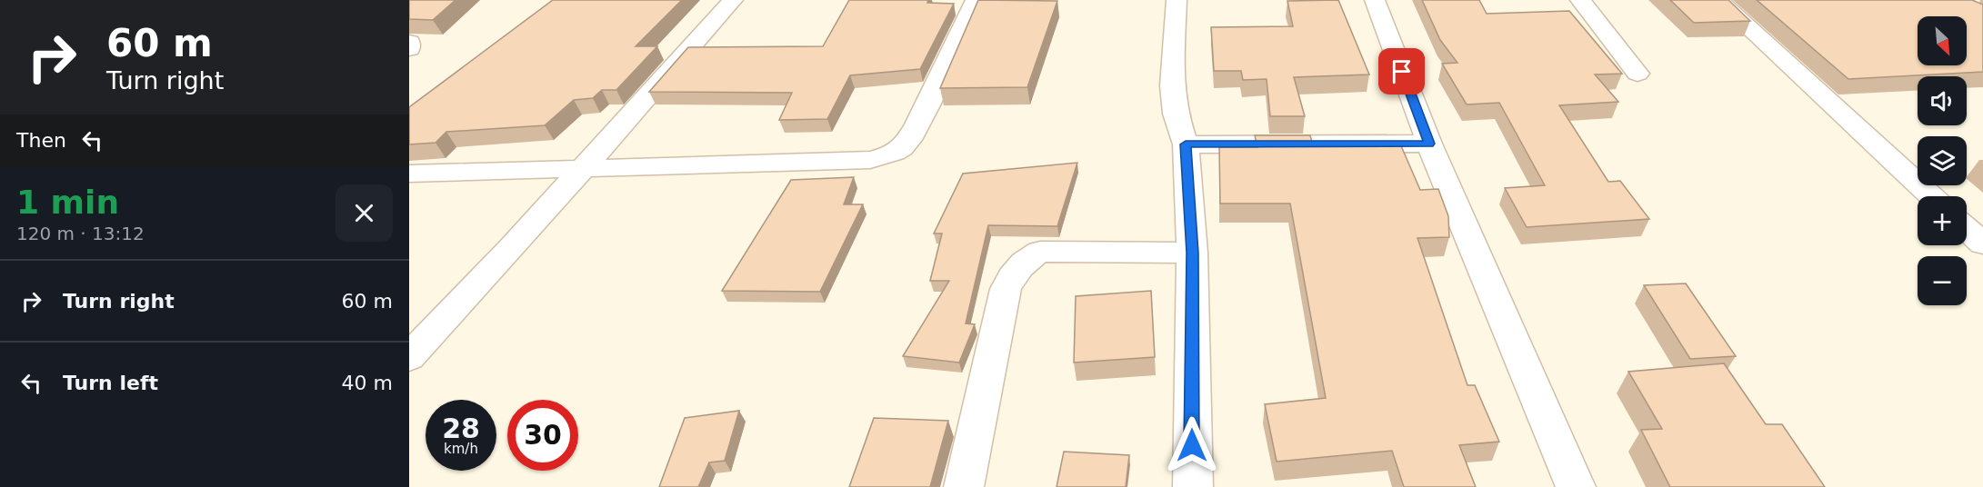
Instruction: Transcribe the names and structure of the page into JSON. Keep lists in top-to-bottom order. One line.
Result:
{"north":"bottom right","page":{"turn":["60 m","Turn right"],"map_buttons":["+","−"],"then":"Then","heading":["1 min","120 m · 13:12"],"list":[{"name":"Turn right","value":"60 m"},{"name":"Turn left","value":"40 m"}],"speed":"28 km/h","limit":"30"}}
